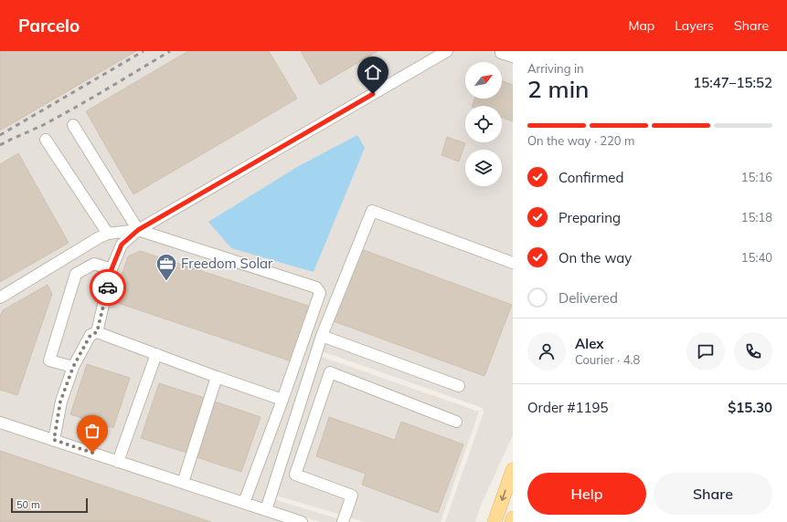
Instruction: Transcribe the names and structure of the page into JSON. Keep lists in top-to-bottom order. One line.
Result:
{"places":{"office":["Freedom Solar"]},"scale_bar":"50 m","north":"top right","page":{"header":"Parcelo","nav":["Map","Layers","Share"],"heading":["2 min","Arriving in","15:47–15:52"],"panel":["Alex","Courier · 4.8","Order #1195","$15.30"],"bar":"On the way · 220 m","list":[["Confirmed","15:16"],["Preparing","15:18"],["On the way","15:40"],"Delivered"],"buttons":["Help","Share"],"scale":"50 m"}}
